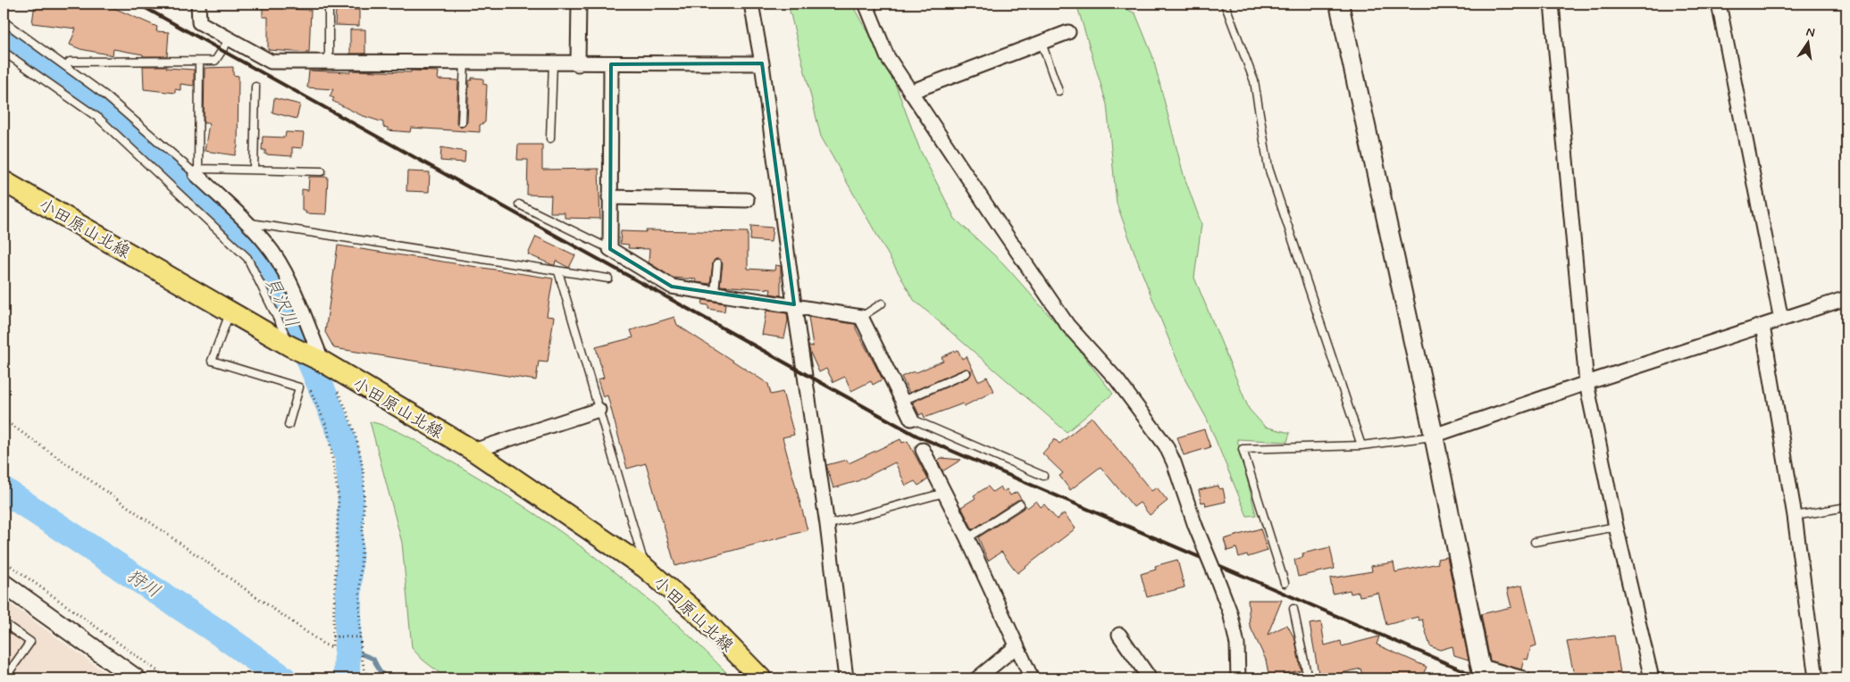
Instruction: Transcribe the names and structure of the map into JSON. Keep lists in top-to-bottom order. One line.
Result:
{"streets":{"main road":["小田原山北線"]},"water":["貝沢川","狩川"],"north":"top"}
